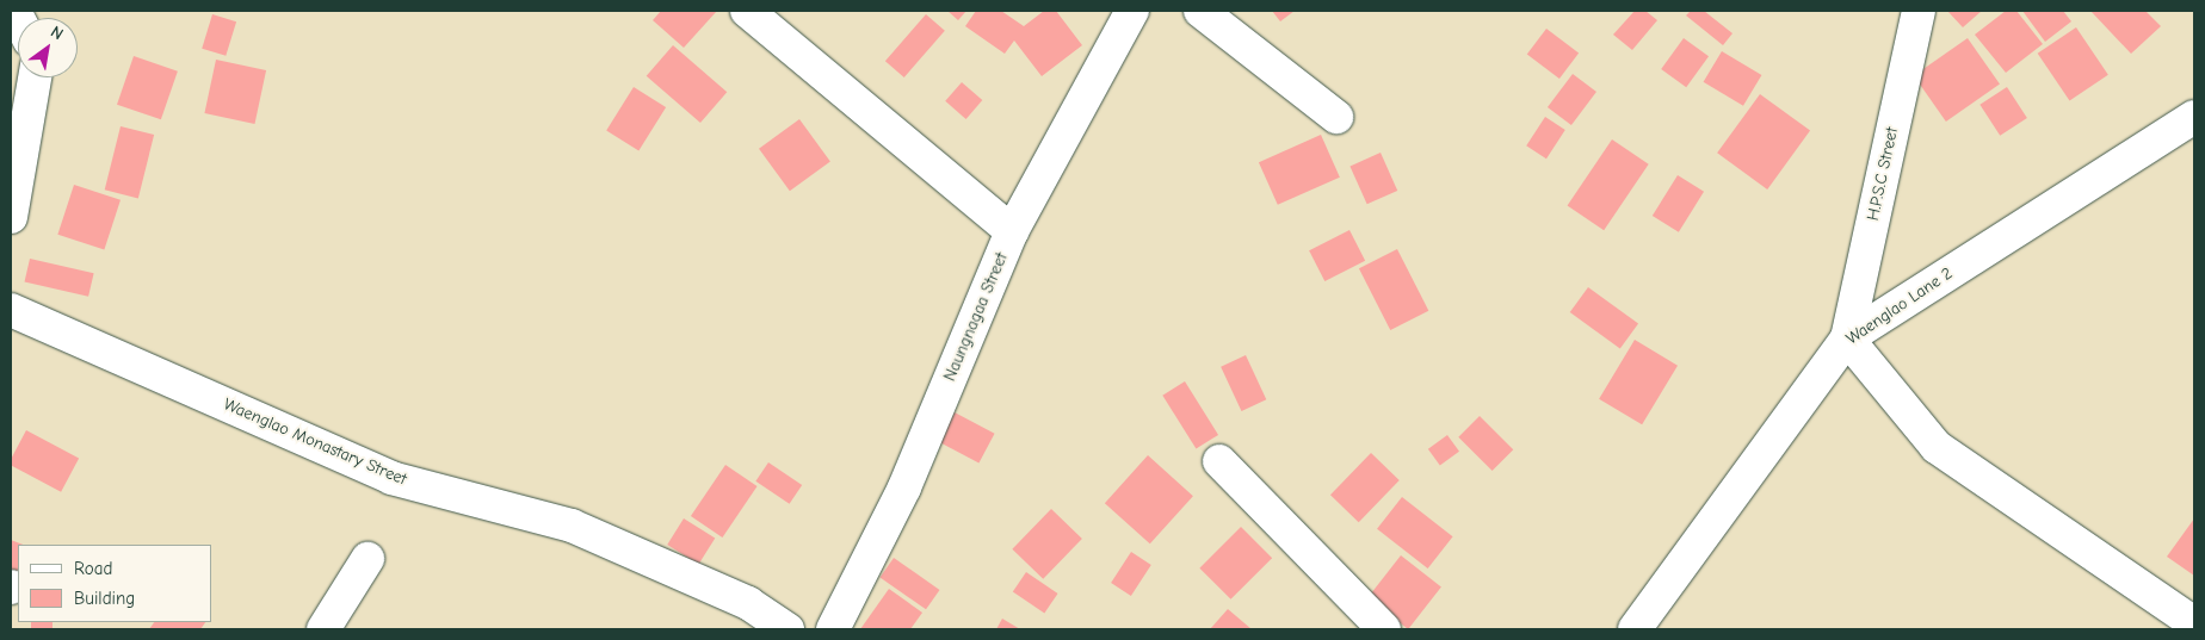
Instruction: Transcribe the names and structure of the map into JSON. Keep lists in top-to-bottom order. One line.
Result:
{"streets":{"street":["H.P.S.C Street","Waenglao Lane 2","Naungnagaa Street","Waenglao Monastary Street"]},"crossings":[["H.P.S.C Street","Waenglao Lane 2"]],"legend":["Road","Building"],"north":"top right"}
